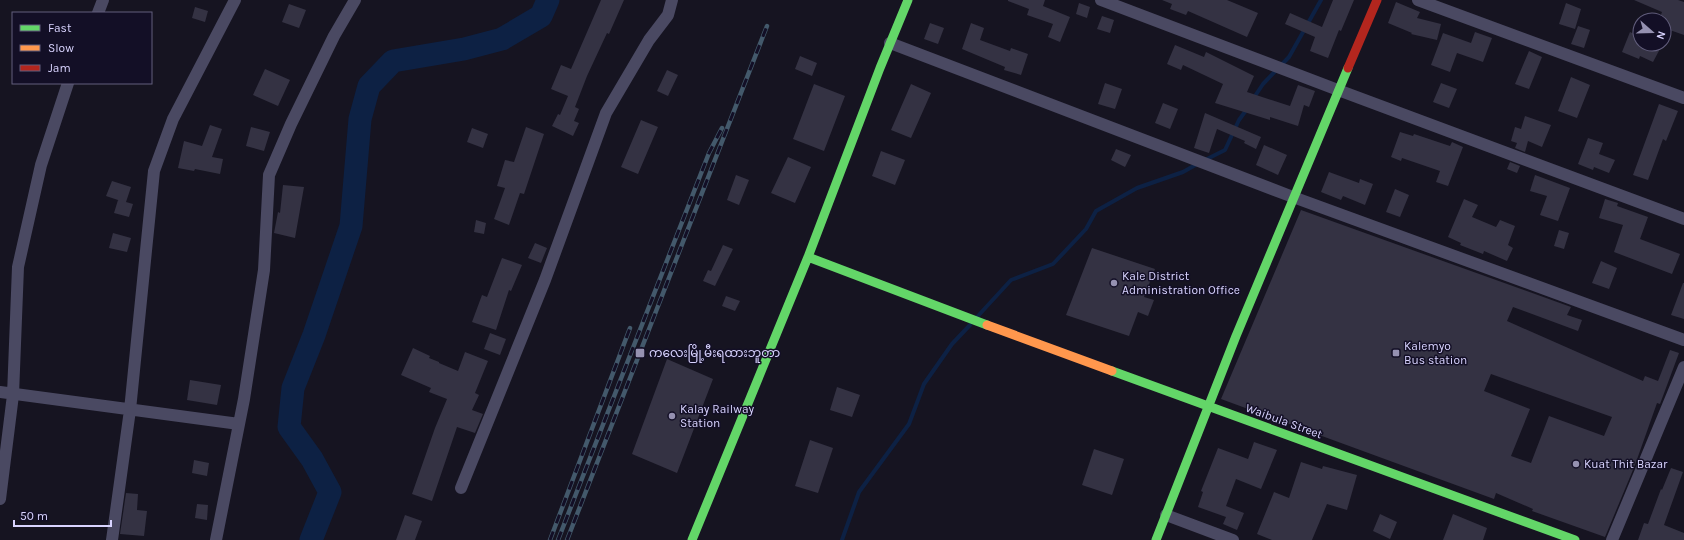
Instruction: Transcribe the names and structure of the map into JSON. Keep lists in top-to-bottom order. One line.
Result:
{"streets":{"street":["Waibula Street"]},"places":{"other":["Kale District Administration Office","Kalay Railway Station","Kuat Thit Bazar"],"transit":["ကလေးမြို့မီးရထားဘူတာ","Kalemyo Bus station"]},"legend":["Fast","Slow","Jam"],"scale_bar":"50 m","north":"right"}
